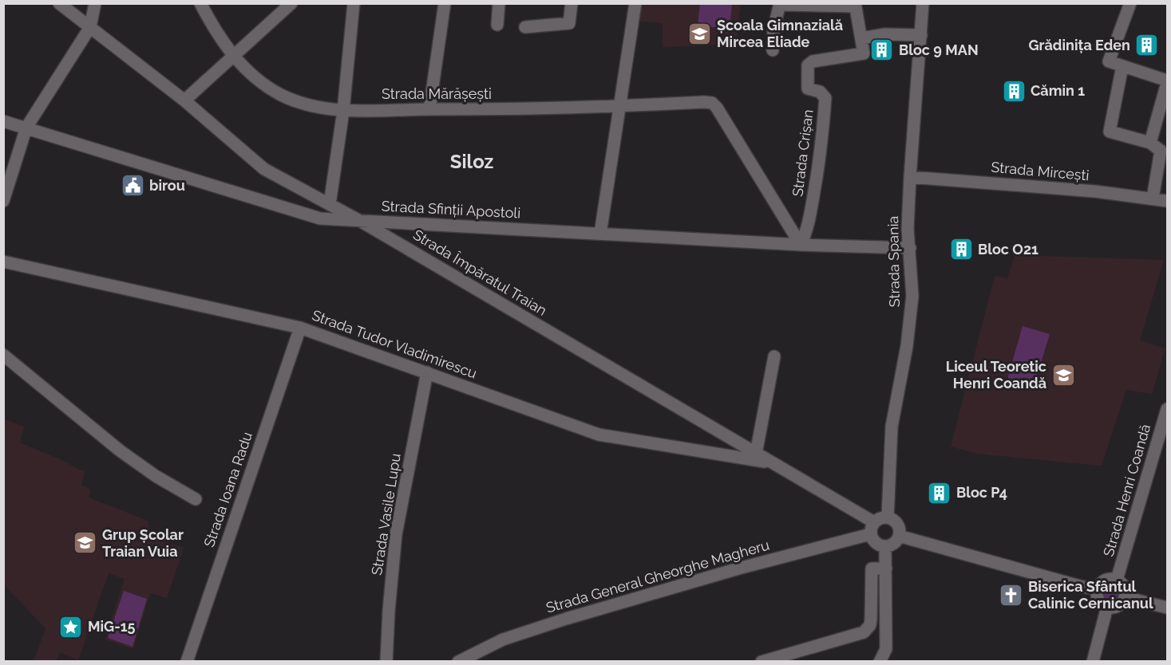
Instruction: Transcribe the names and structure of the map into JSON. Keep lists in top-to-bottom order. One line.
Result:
{"streets":{"street":["Strada Mărășești","Strada Crișan","Strada Mircești","Strada Sfinții Apostoli","Strada Spania","Strada Împăratul Traian","Strada Tudor Vladimirescu","Strada Ioana Radu","Strada Henri Coandă","Strada Vasile Lupu","Strada General Gheorghe Magheru"]},"crossings":[["Strada Mărășești","Strada Crișan"],["Strada Mărășești","Strada Sfinții Apostoli"],["Strada Crișan","Strada Sfinții Apostoli"],["Strada Mircești","Strada Spania"],["Strada Sfinții Apostoli","Strada Spania"],["Strada Sfinții Apostoli","Strada Împăratul Traian"],["Strada Spania","Strada Împăratul Traian"],["Strada Spania","Strada General Gheorghe Magheru"],["Strada Împăratul Traian","Strada Tudor Vladimirescu"],["Strada Împăratul Traian","Strada General Gheorghe Magheru"],["Strada Tudor Vladimirescu","Strada Ioana Radu"],["Strada Tudor Vladimirescu","Strada Vasile Lupu"]],"districts":["Siloz"],"places":{"school or university":["Școala Gimnazială Mircea Eliade","Liceul Teoretic Henri Coandă","Grup Școlar Traian Vuia"],"building":["Grădinița Eden","Bloc 9 MAN","Cămin 1","Bloc O21","Bloc P4"],"public building":["birou"],"church":["Biserica Sfântul Calinic Cernicanul"],"place":["MiG-15"]}}
